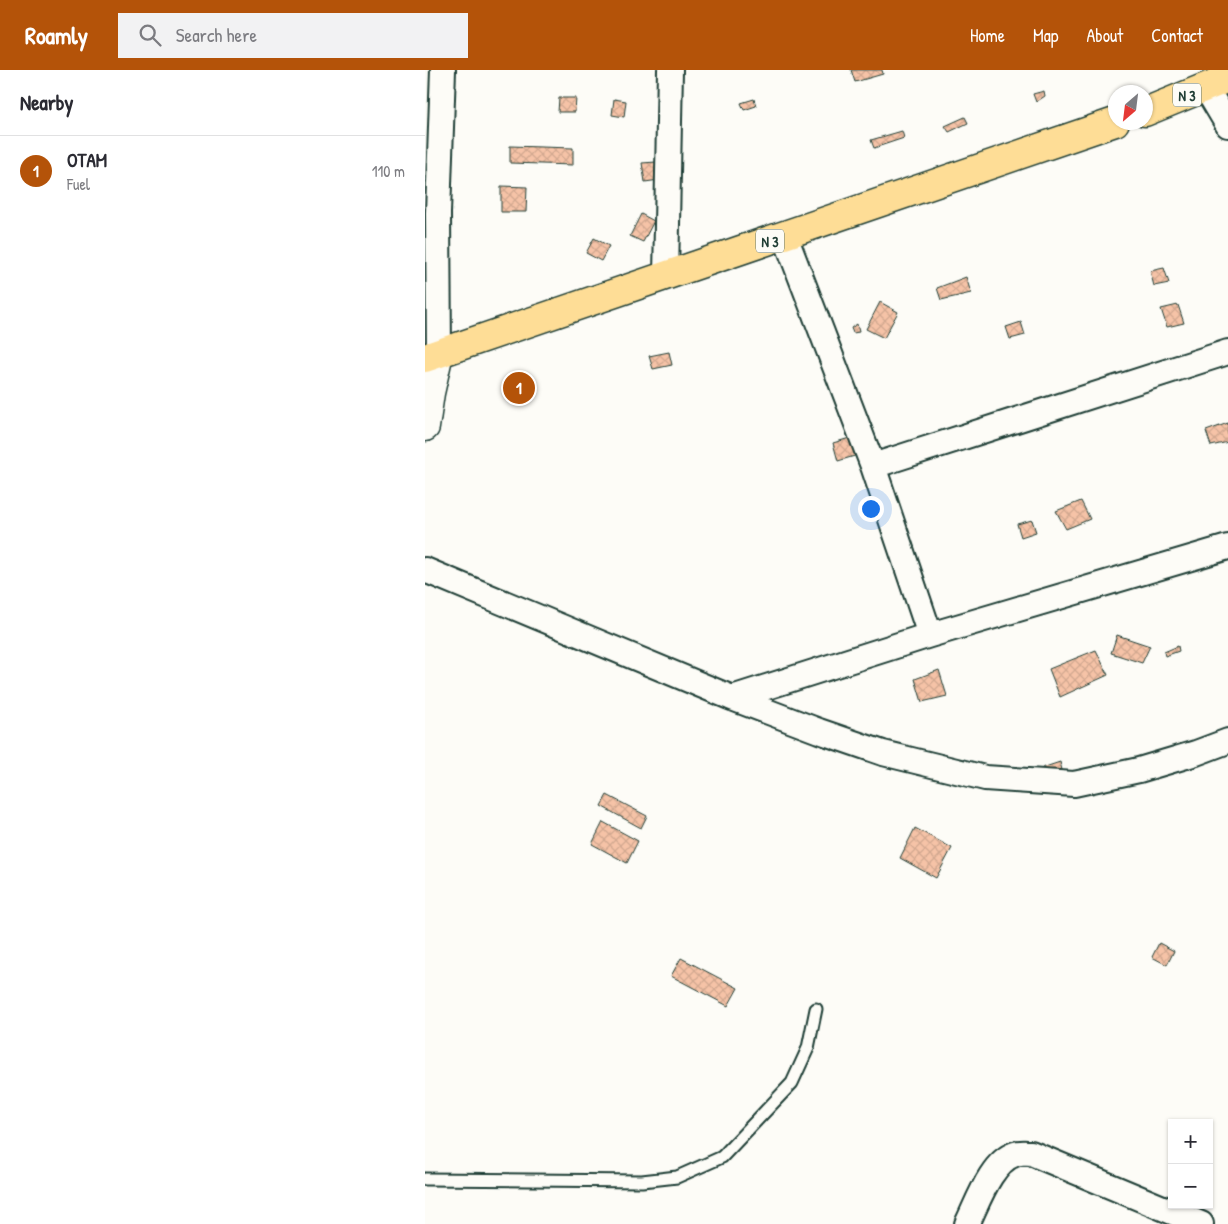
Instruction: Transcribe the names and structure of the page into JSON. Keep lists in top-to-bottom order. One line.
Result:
{"streets":{"main road":["N 3"]},"north":"bottom left","page":{"header":"Roamly","search":"Search here","nav":["Home","Map","About","Contact"],"heading":"Nearby","list":[{"mark":"1","name":"OTAM","note":"Fuel","value":"110 m"}],"pins":"1","map_buttons":["+","−"]}}
